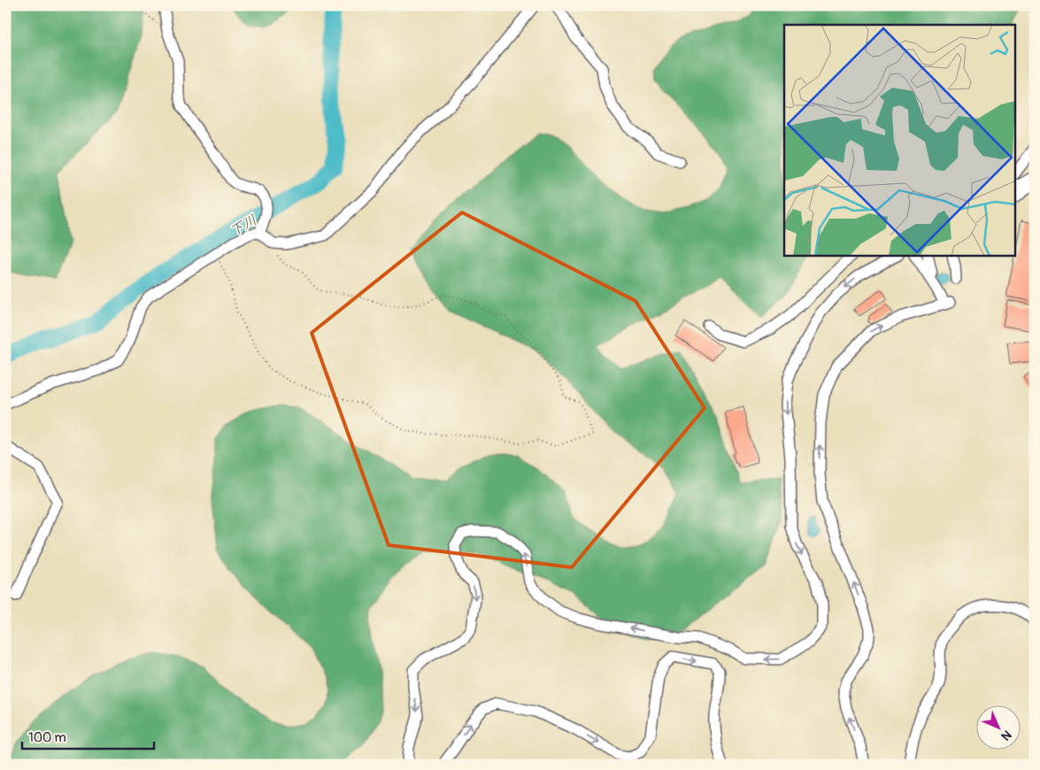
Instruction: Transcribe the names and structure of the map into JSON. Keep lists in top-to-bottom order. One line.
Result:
{"water":["下川"],"scale_bar":"100 m","north":"bottom right"}
